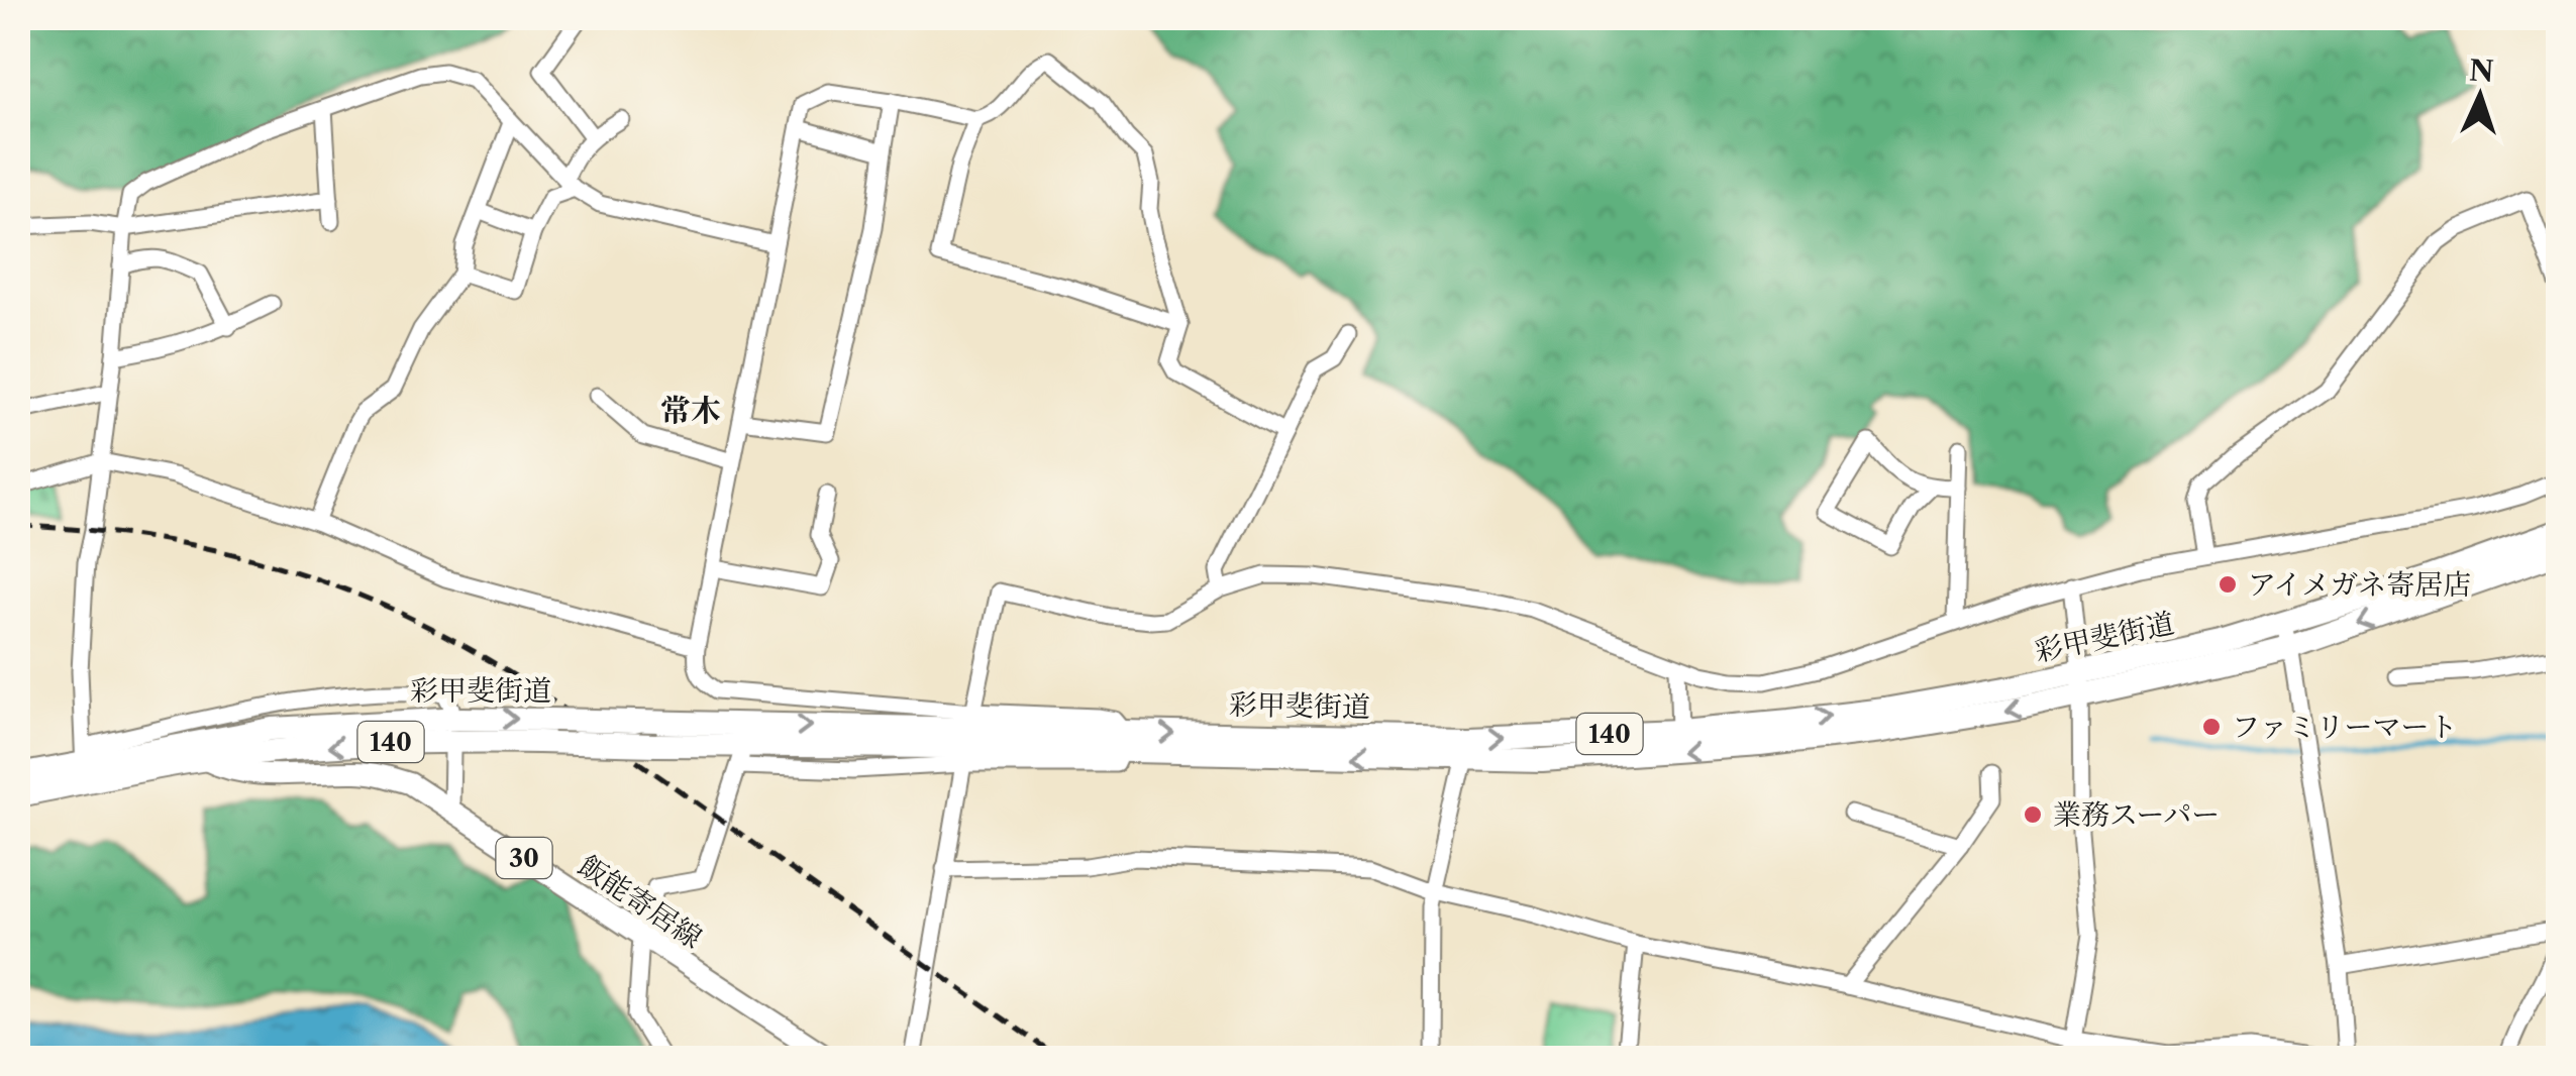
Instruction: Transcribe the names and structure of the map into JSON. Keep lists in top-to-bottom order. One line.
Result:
{"streets":{"highway":["彩甲斐街道","140"],"main road":["30","飯能寄居線"]},"crossings":[["彩甲斐街道","飯能寄居線"]],"districts":["常木"],"places":["アイメガネ寄居店","ファミリーマート","業務スーパー"],"north":"top"}
